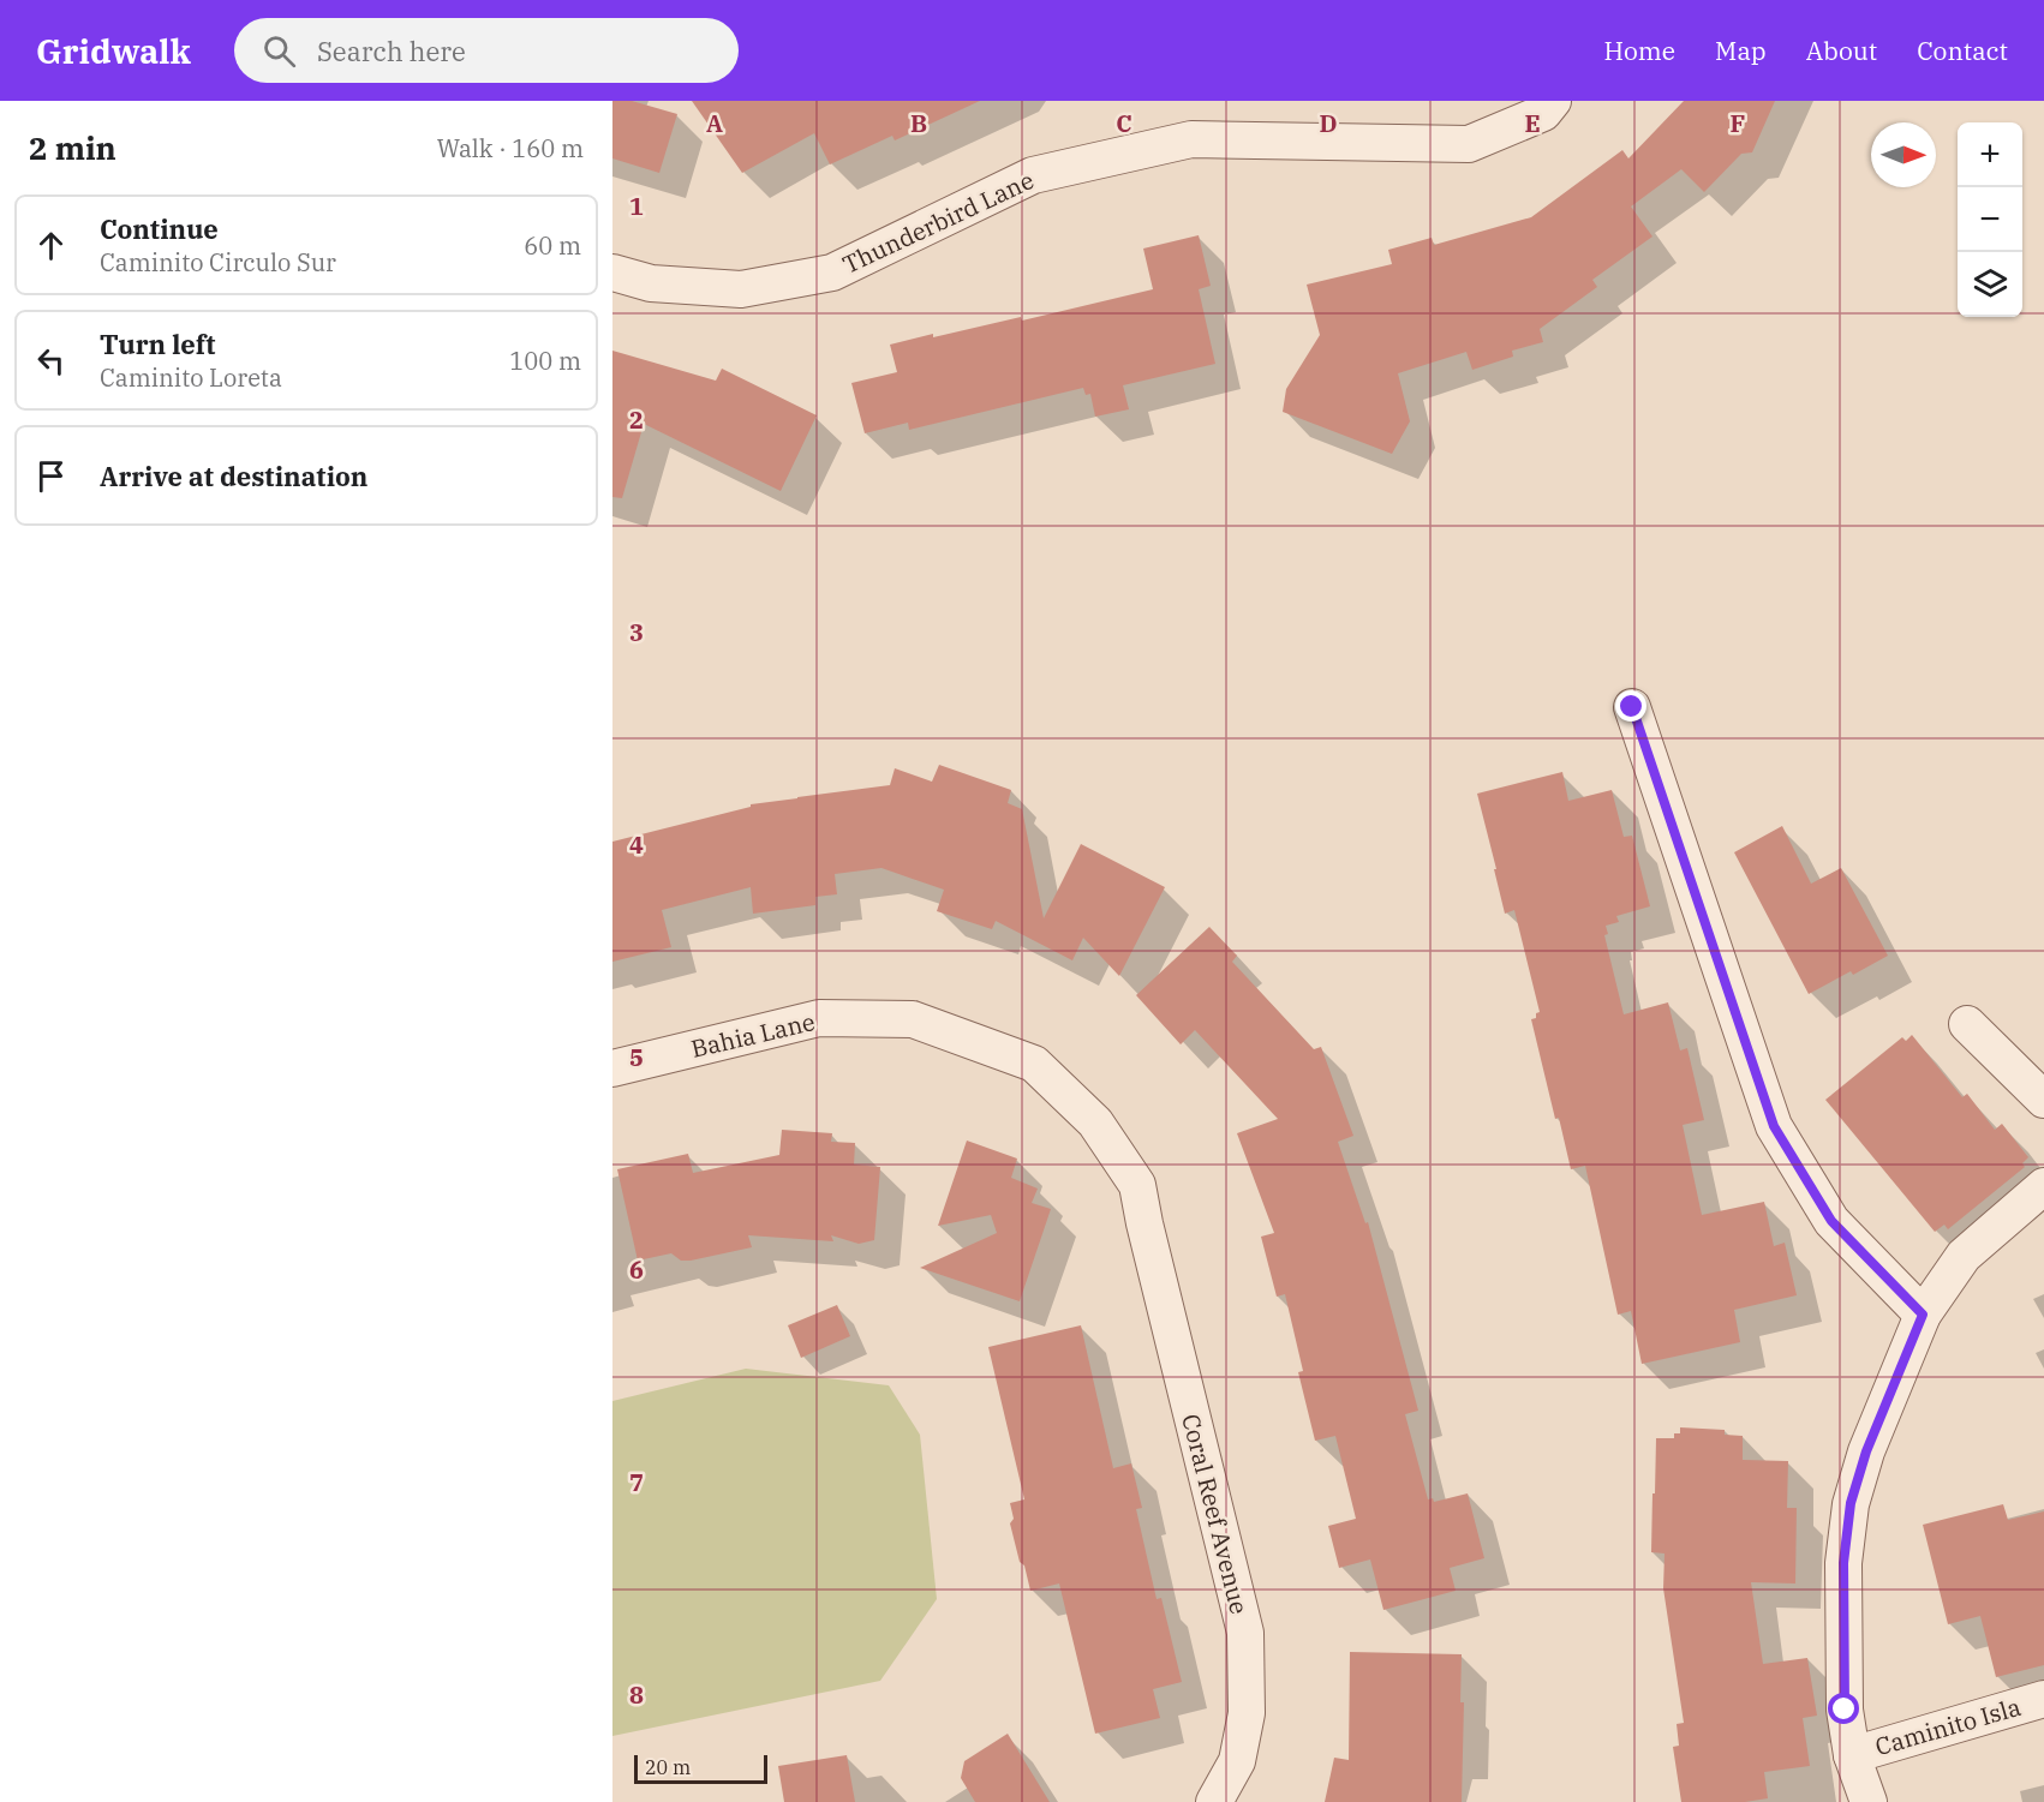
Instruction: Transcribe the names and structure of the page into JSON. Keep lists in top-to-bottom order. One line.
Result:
{"streets":{"street":["Thunderbird Lane","Bahia Lane","Coral Reef Avenue","Caminito Isla"]},"crossings":[["Bahia Lane","Coral Reef Avenue"]],"scale_bar":"20 m","north":"right","page":{"header":"Gridwalk","search":"Search here","nav":["Home","Map","About","Contact"],"heading":["2 min","Walk · 160 m"],"map_buttons":["+","−"],"list":[["Continue","Caminito Circulo Sur","60 m"],["Turn left","Caminito Loreta","100 m"],"Arrive at destination"],"scale":"20 m"},"grid":{"columns":["A","B","C","D","E","F"],"rows":["1","2","3","4","5","6","7","8"]}}
